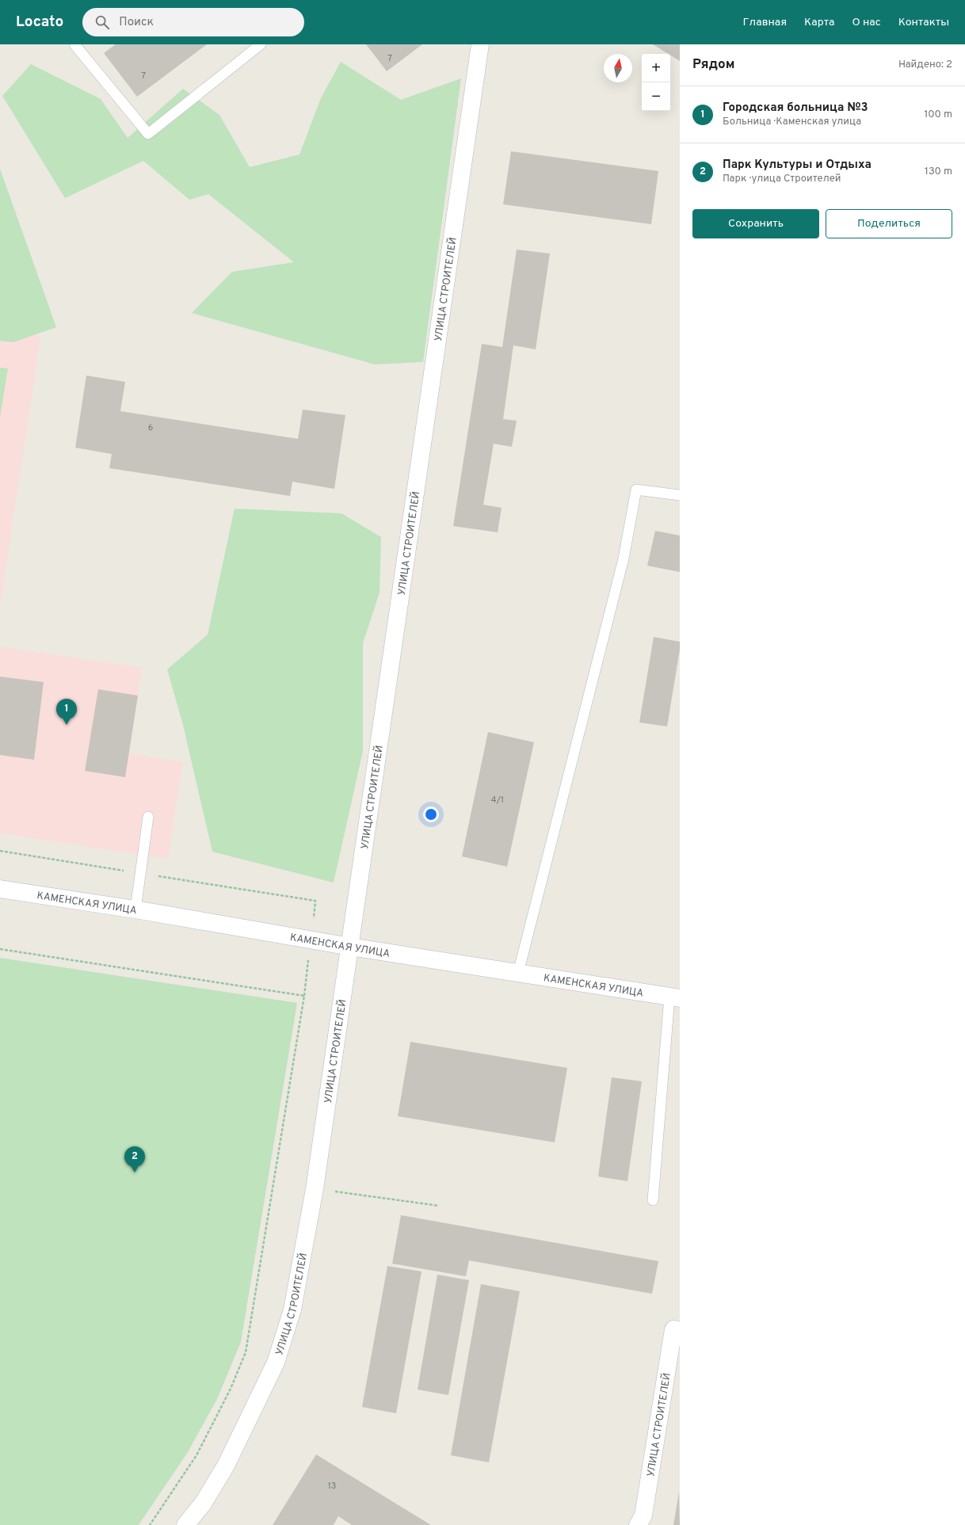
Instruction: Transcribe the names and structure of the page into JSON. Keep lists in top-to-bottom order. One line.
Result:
{"streets":{"street":["УЛИЦА СТРОИТЕЛЕЙ","КАМЕНСКАЯ УЛИЦА"]},"crossings":[["УЛИЦА СТРОИТЕЛЕЙ","КАМЕНСКАЯ УЛИЦА"]],"house_numbers":["7","7","6","4/1","13"],"north":"top","page":{"header":"Locato","search":"Поиск","nav":["Главная","Карта","О нас","Контакты"],"heading":["Рядом","Найдено: 2"],"map_buttons":["+","−"],"list":[{"mark":"1","name":"Городская больница №3","note":"Больница · Каменская улица","value":"100 m"},{"mark":"2","name":"Парк Культуры и Отдыха","note":"Парк · улица Строителей","value":"130 m"}],"buttons":["Сохранить","Поделиться"],"pins":["1","2"]}}
